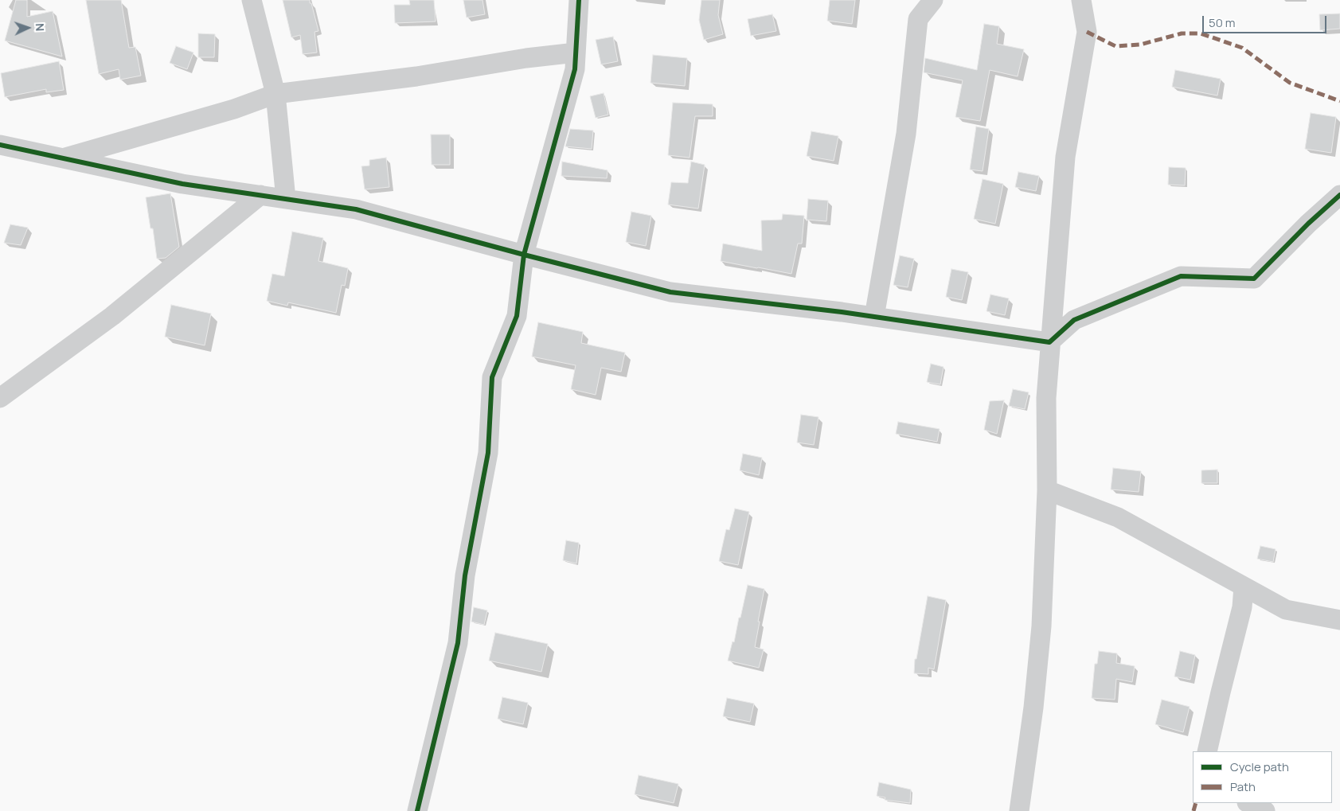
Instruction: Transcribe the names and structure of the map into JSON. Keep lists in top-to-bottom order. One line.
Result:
{"legend":["Cycle path","Path"],"scale_bar":"50 m","north":"right"}
